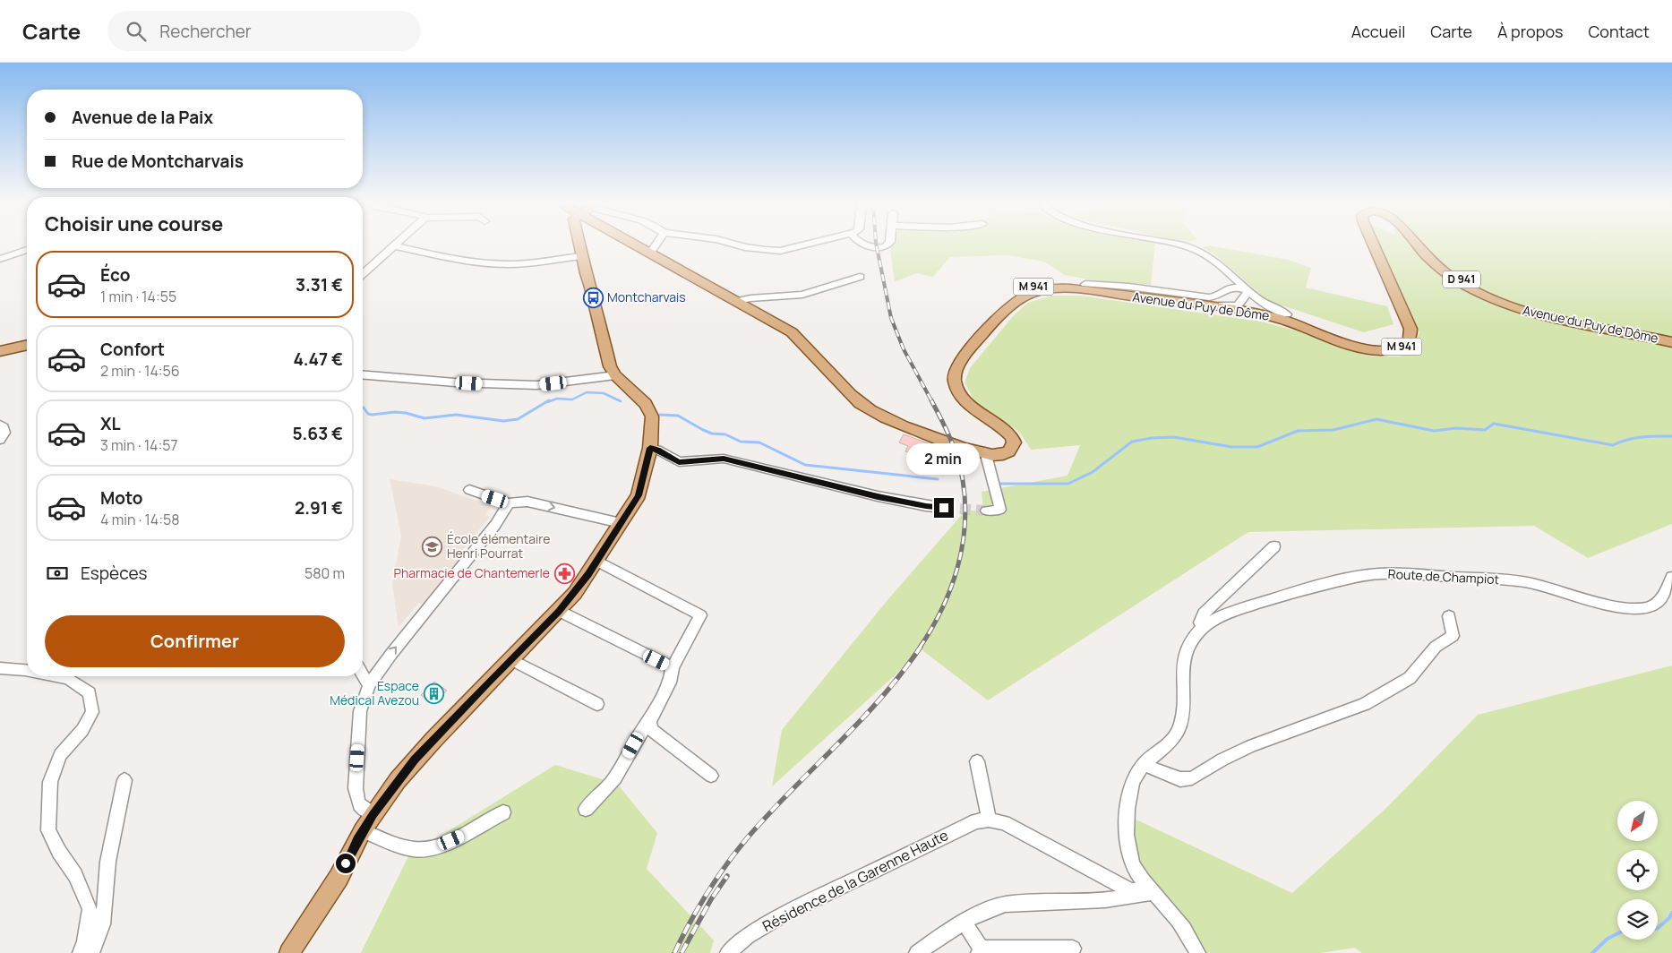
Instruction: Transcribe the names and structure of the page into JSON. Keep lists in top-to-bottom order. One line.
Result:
{"streets":{"main road":["D 941","M 941","Avenue du Puy de Dôme"],"street":["Route de Champiot","Résidence de la Garenne Haute"]},"places":{"bus stop":["Montcharvais"],"school or university":["École élémentaire Henri Pourrat"],"pharmacy":["Pharmacie de Chantemerle"],"building":["Espace Médical Avezou"]},"north":"bottom left","page":{"header":"Carte","search":"Rechercher","nav":["Accueil","Carte","À propos","Contact"],"banner":["Avenue de la Paix","Rue de Montcharvais"],"heading":"Choisir une course","list":[{"name":"Éco","note":"1 min · 14:55","value":"3.31 €"},{"name":"Confort","note":"2 min · 14:56","value":"4.47 €"},{"name":"XL","note":"3 min · 14:57","value":"5.63 €"},{"name":"Moto","note":"4 min · 14:58","value":"2.91 €"}],"bubble":"2 min","pay":["Espèces","580 m"],"buttons":"Confirmer"}}
